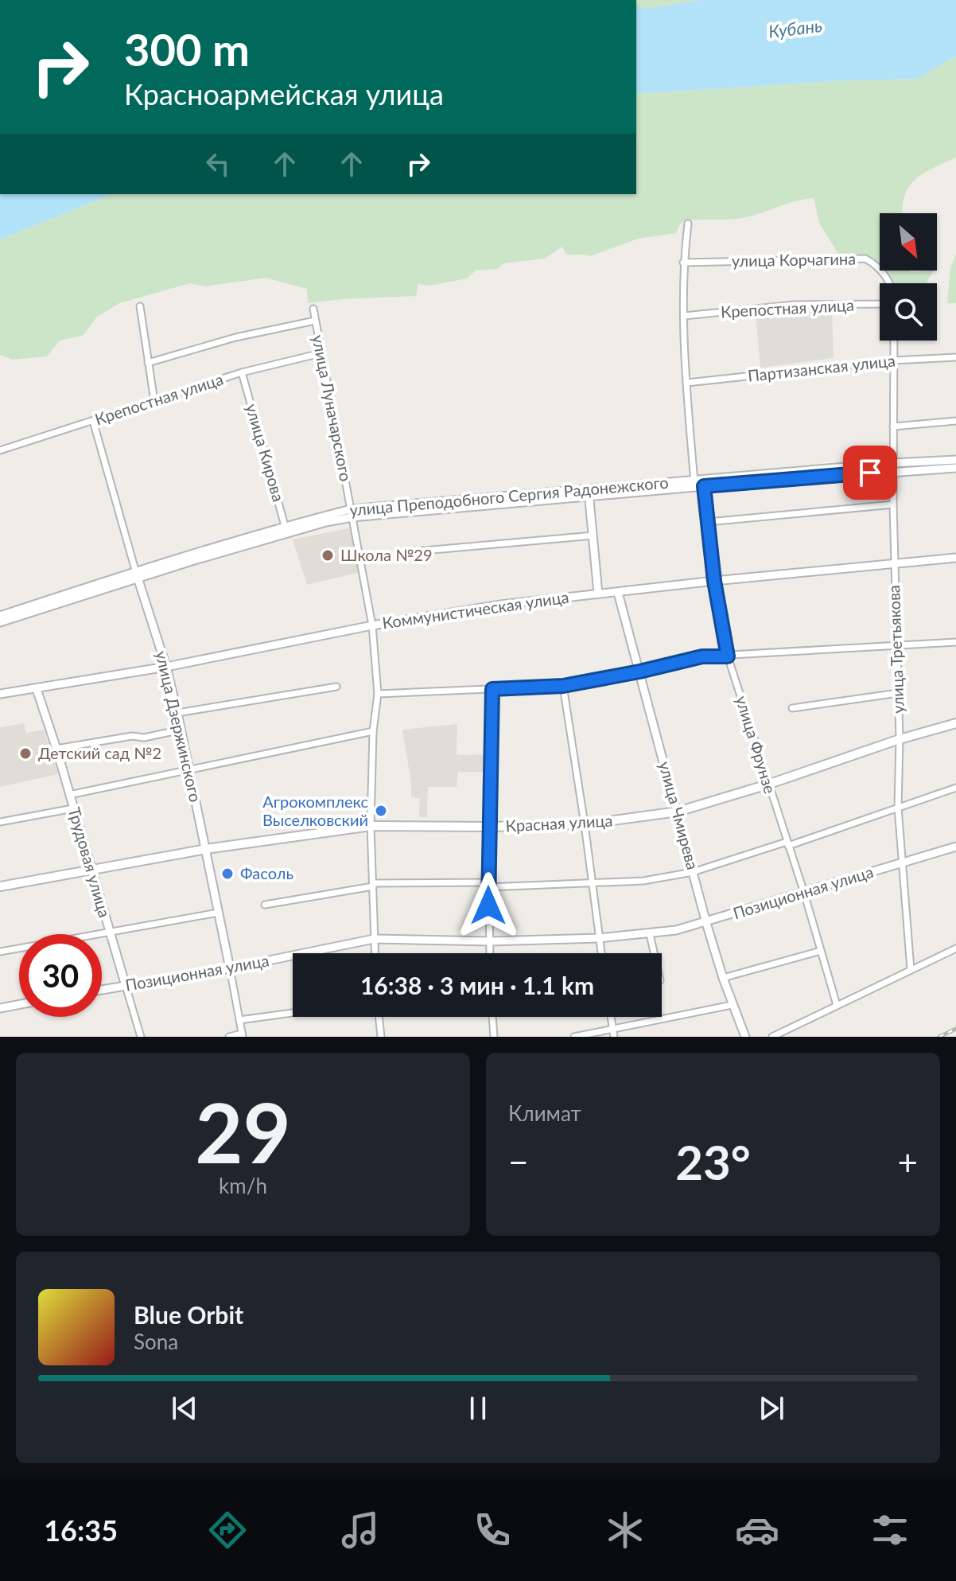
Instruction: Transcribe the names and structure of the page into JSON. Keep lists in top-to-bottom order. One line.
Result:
{"streets":{"main road":["Красная улица"],"street":["улица Корчагина","Крепостная улица","Партизанская улица","улица Луначарского","улица Кирова","улица Преподобного Сергия Радонежского","Коммунистическая улица","улица Третьякова","улица Дзержинского","улица Фрунзе","улица Чмирева","Трудовая улица","Позиционная улица"]},"crossings":[["Крепостная улица","улица Луначарского"],["Крепостная улица","улица Кирова"],["Крепостная улица","улица Дзержинского"],["Партизанская улица","улица Третьякова"],["улица Луначарского","улица Преподобного Сергия Радонежского"],["улица Луначарского","Коммунистическая улица"],["улица Луначарского","Красная улица"],["улица Луначарского","Позиционная улица"],["улица Кирова","улица Преподобного Сергия Радонежского"],["улица Преподобного Сергия Радонежского","улица Третьякова"],["улица Преподобного Сергия Радонежского","улица Дзержинского"],["улица Преподобного Сергия Радонежского","улица Фрунзе"],["Коммунистическая улица","улица Третьякова"],["Коммунистическая улица","улица Дзержинского"],["Коммунистическая улица","улица Фрунзе"],["Коммунистическая улица","улица Чмирева"],["Коммунистическая улица","Трудовая улица"],["улица Третьякова","Красная улица"],["улица Третьякова","Позиционная улица"],["улица Дзержинского","Красная улица"],["улица Дзержинского","Позиционная улица"],["улица Фрунзе","Красная улица"],["улица Фрунзе","Позиционная улица"],["улица Чмирева","Красная улица"],["улица Чмирева","Позиционная улица"],["Красная улица","Трудовая улица"],["Трудовая улица","Позиционная улица"]],"water":["Кубань"],"places":["Школа №29","Детский сад №2","Агрокомплекс Выселковский","Фасоль"],"north":"bottom right","page":{"turn":["300 m","Красноармейская улица"],"limit":"30","trip":"16:38 · 3 мин · 1.1 km","tile":[["29","km/h"],"Климат"],"heat":["−","23°","+"],"song":["Blue Orbit","Sona"],"tabs":"16:35"}}
